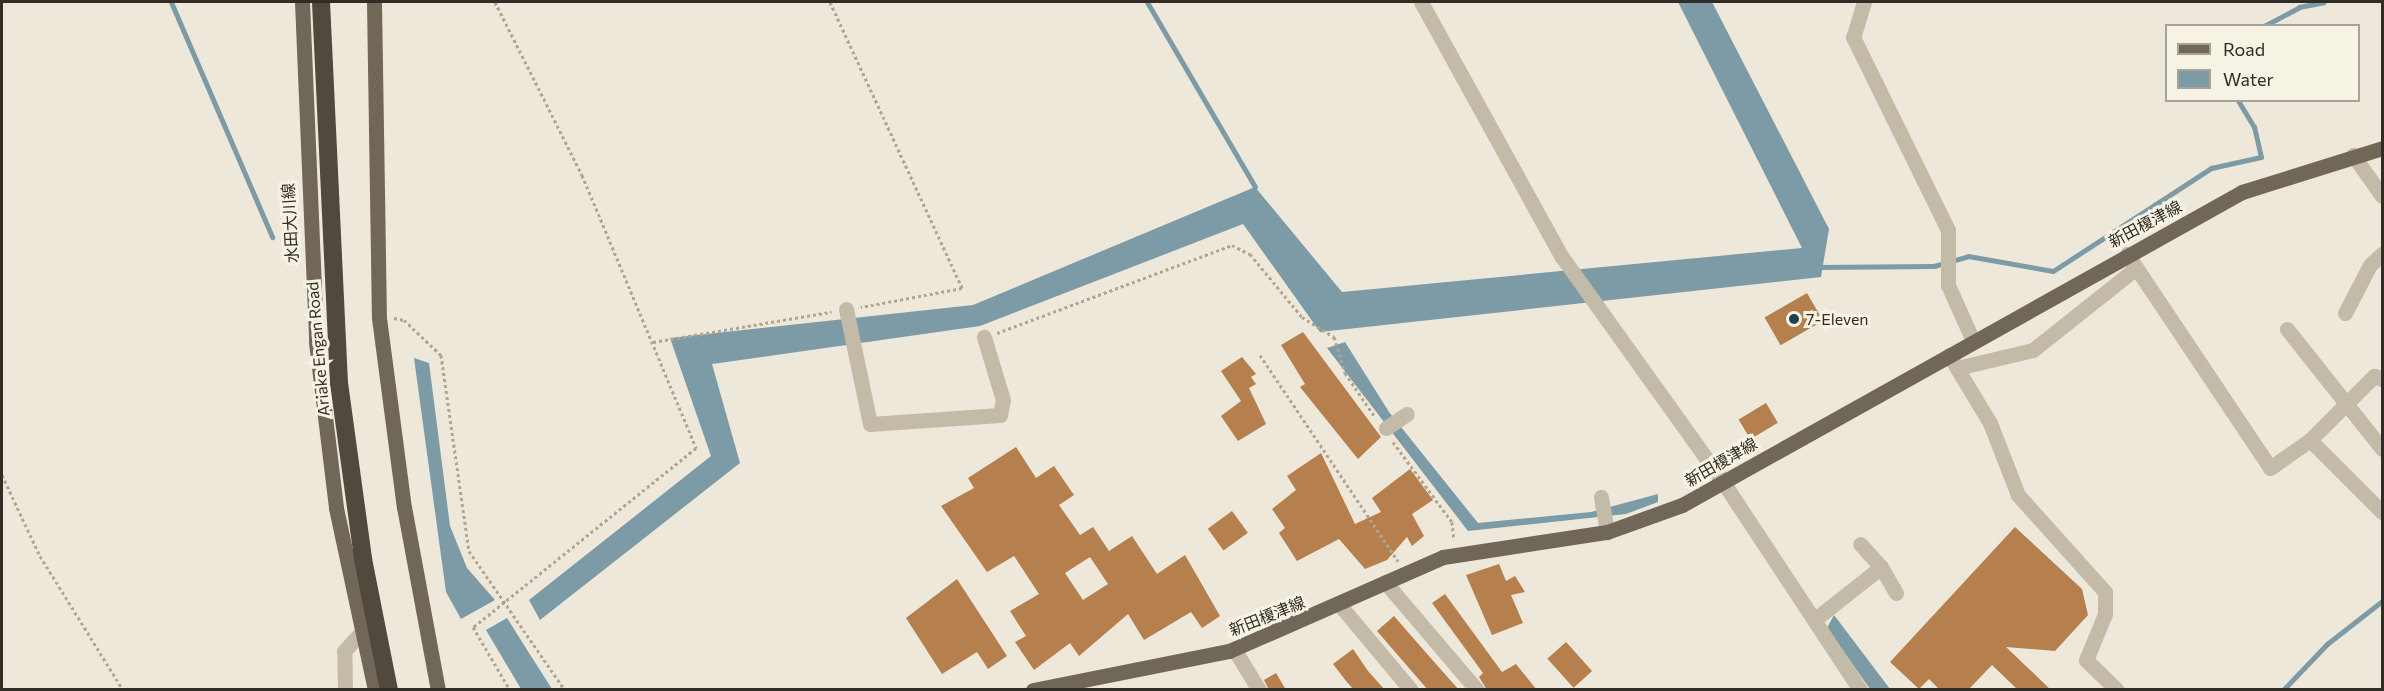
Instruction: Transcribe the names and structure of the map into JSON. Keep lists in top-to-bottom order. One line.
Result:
{"streets":{"highway":["Ariake Engan Road"],"main road":["水田大川線","新田榎津線"]},"places":["7-Eleven"],"legend":["Road","Water"]}
